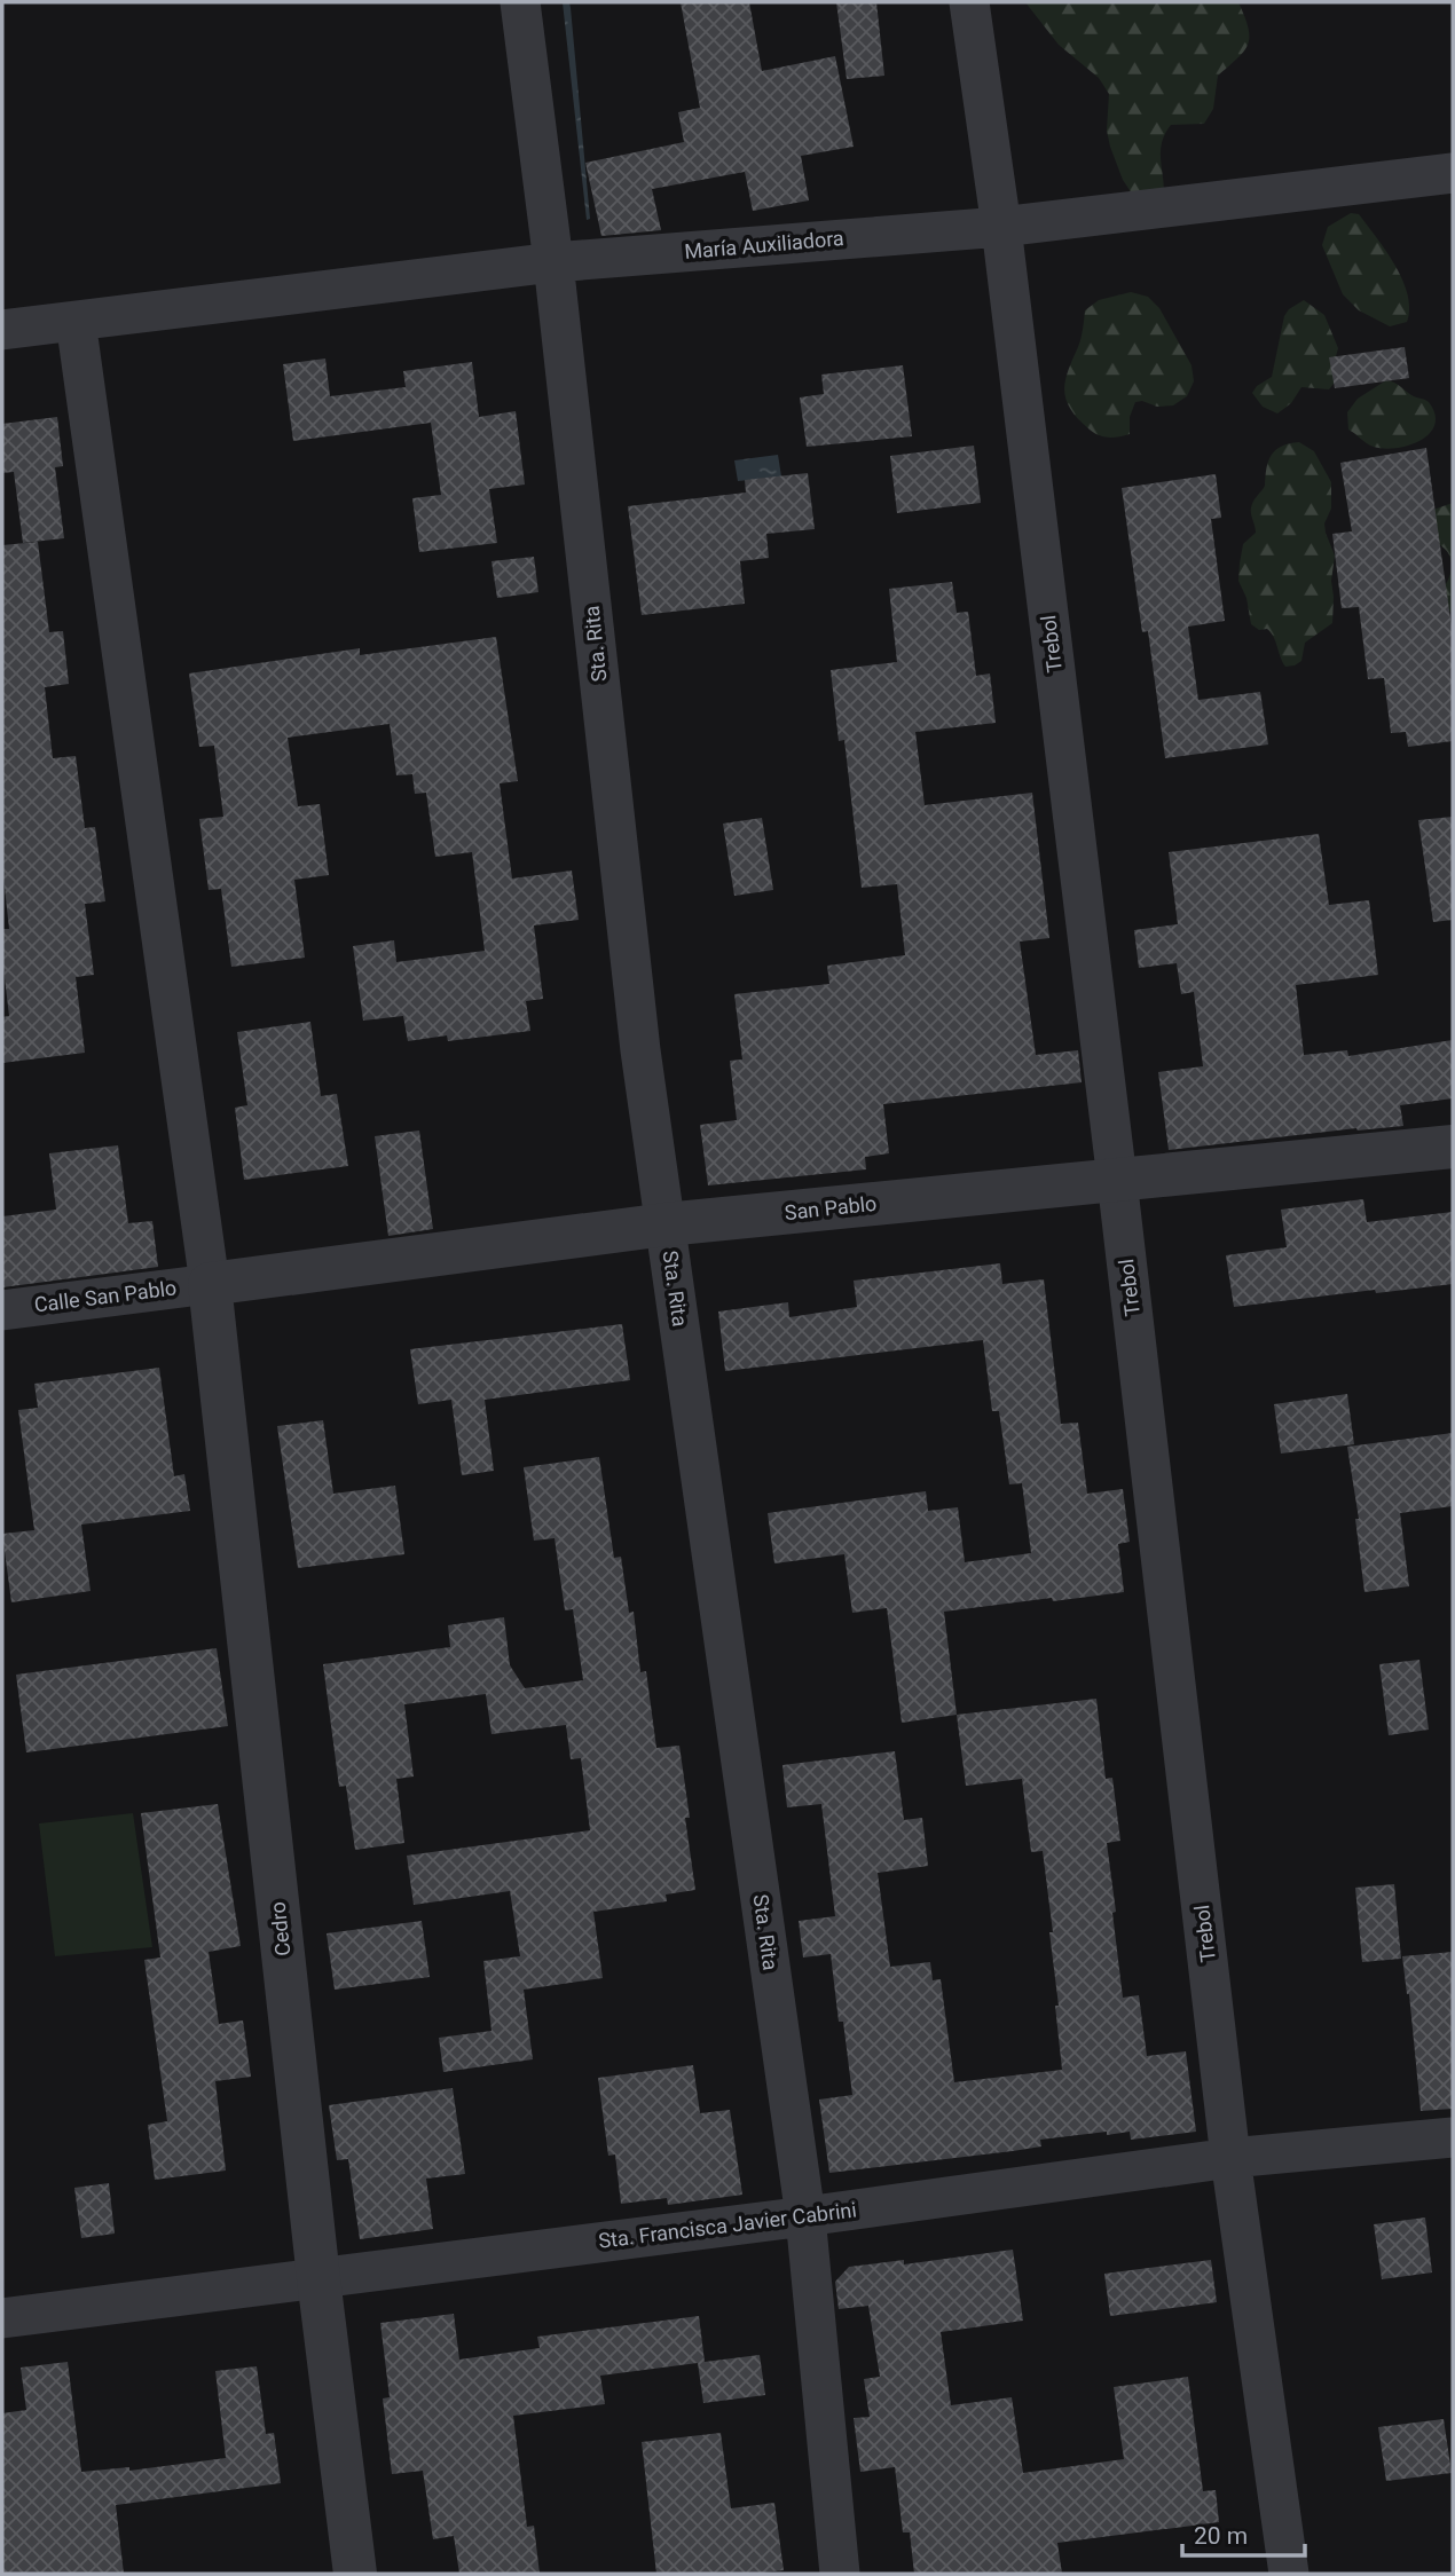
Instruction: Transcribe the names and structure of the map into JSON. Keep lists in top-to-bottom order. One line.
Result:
{"streets":{"street":["María Auxiliadora","Sta. Rita","Trebol","San Pablo","Calle San Pablo","Cedro","Sta. Francisca Javier Cabrini"]},"crossings":[["María Auxiliadora","Sta. Rita"],["María Auxiliadora","Trebol"],["Sta. Rita","San Pablo"],["Sta. Rita","Sta. Francisca Javier Cabrini"],["Trebol","San Pablo"],["Trebol","Sta. Francisca Javier Cabrini"],["San Pablo","Calle San Pablo"],["San Pablo","Cedro"],["Calle San Pablo","Cedro"],["Cedro","Sta. Francisca Javier Cabrini"]],"scale_bar":"20 m"}
